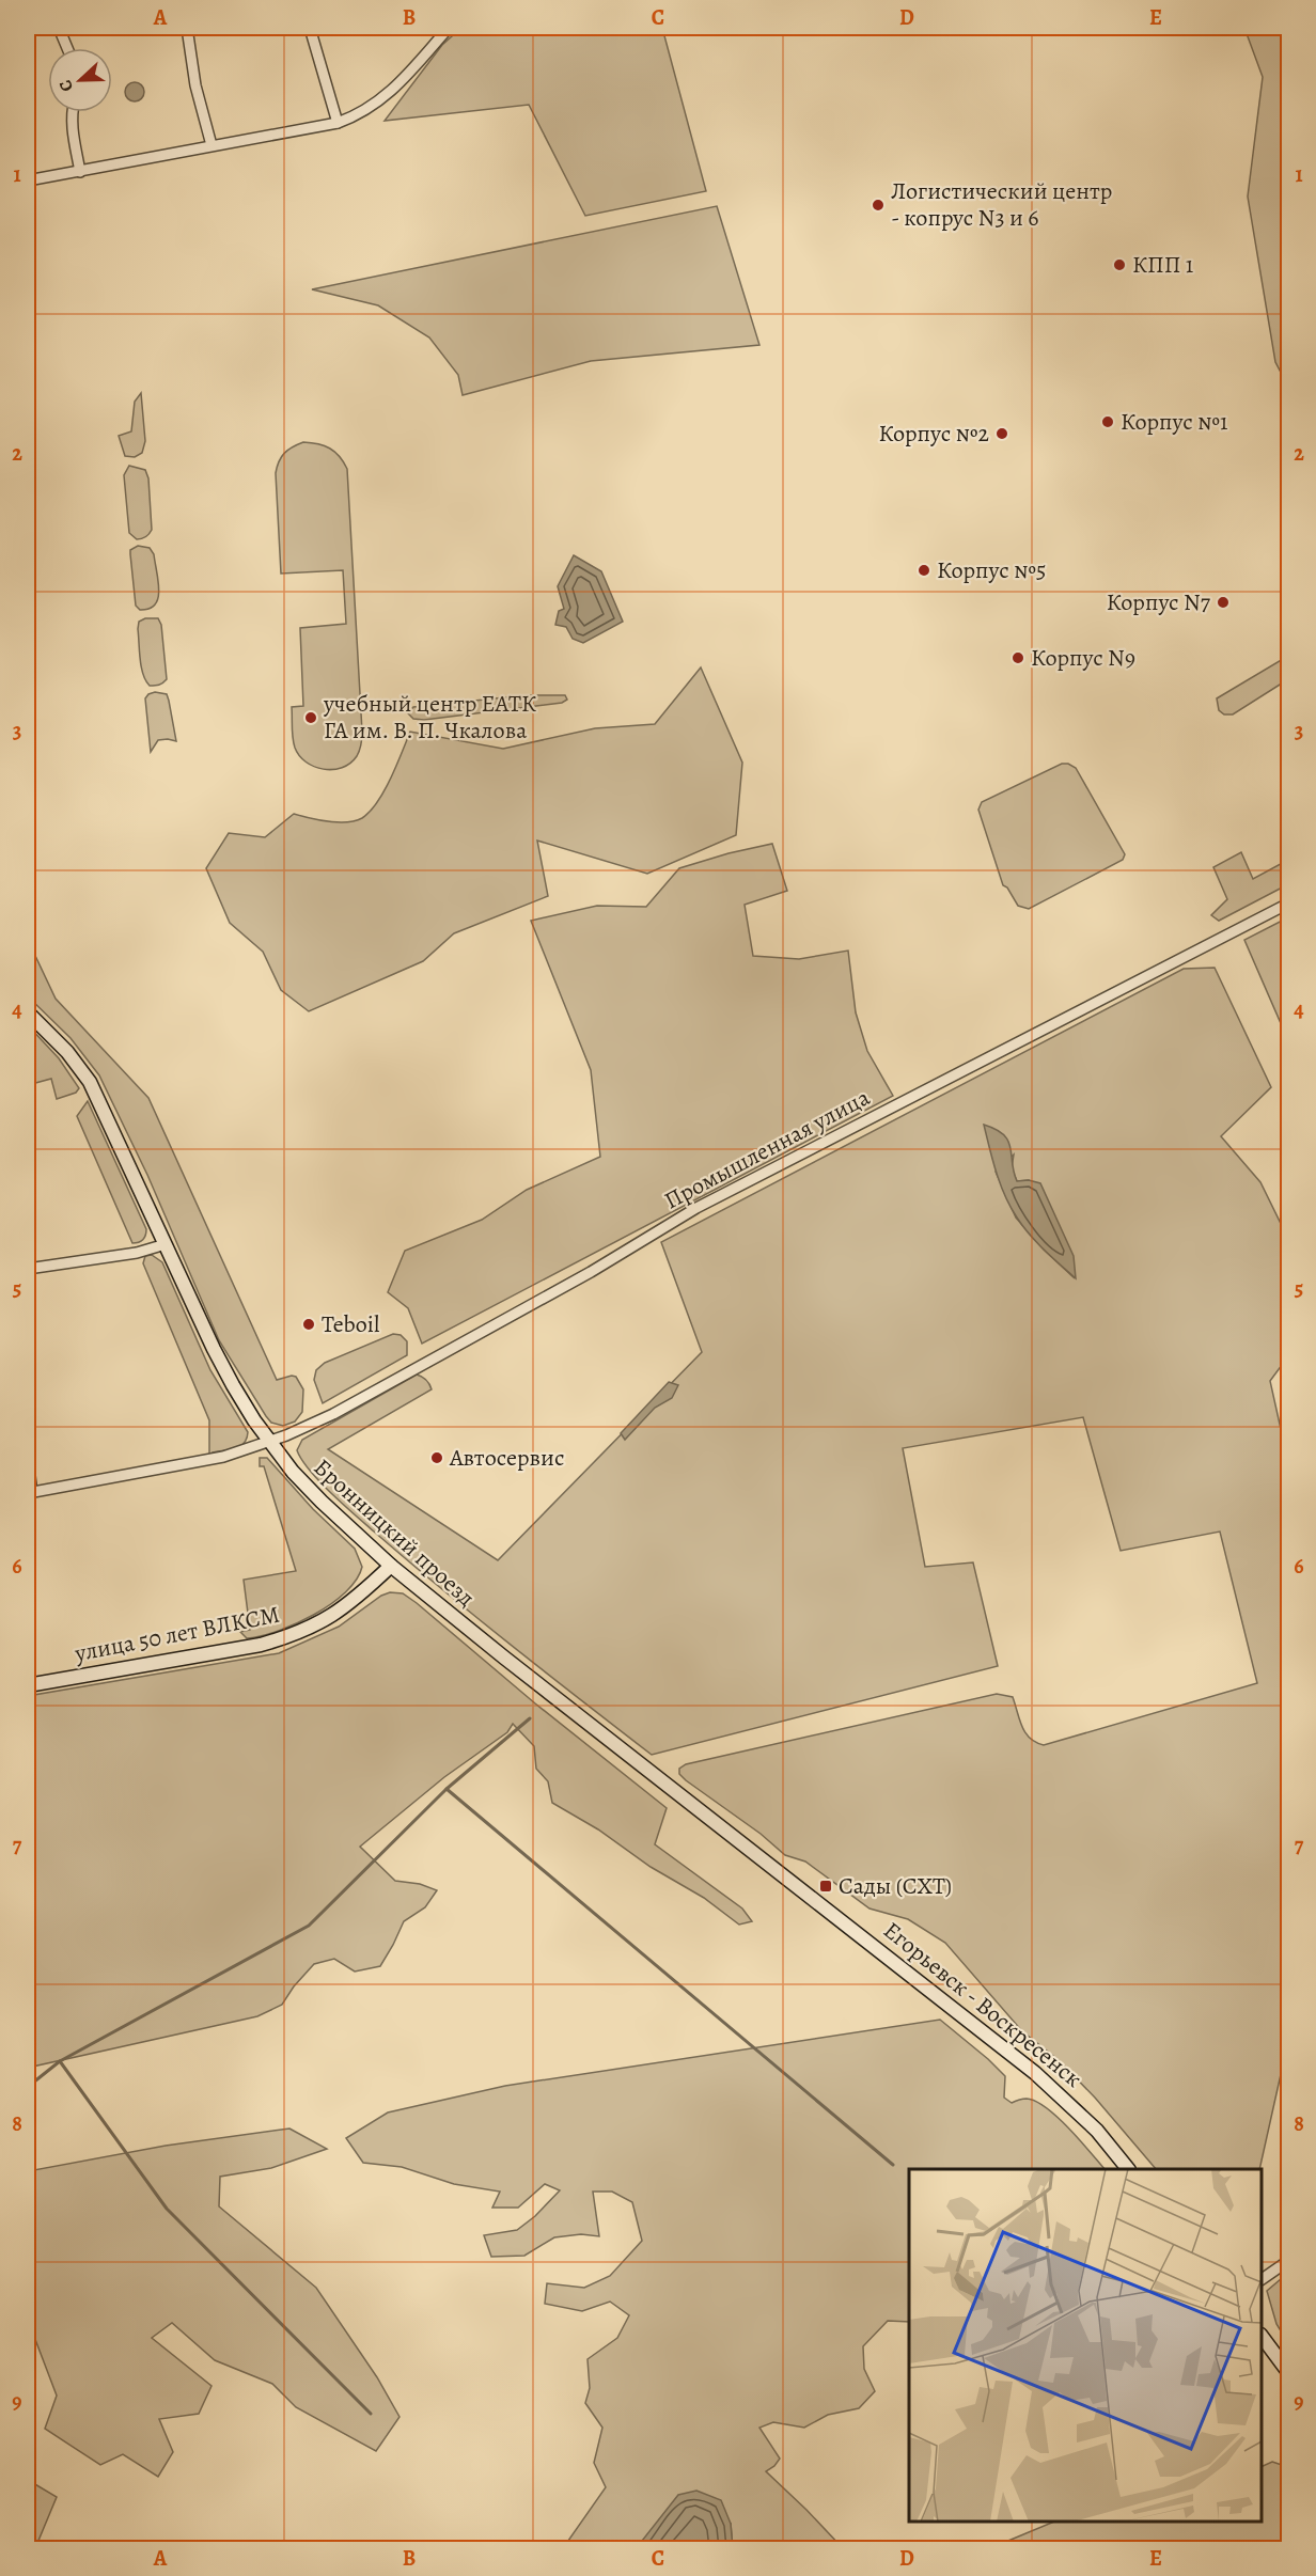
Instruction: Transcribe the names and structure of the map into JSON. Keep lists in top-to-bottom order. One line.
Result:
{"streets":{"main road":["Бронницкий проезд","улица 50 лет ВЛКСМ","Егорьевск - Воскресенск"],"street":["Промышленная улица"]},"crossings":[["Промышленная улица","Бронницкий проезд"],["Бронницкий проезд","улица 50 лет ВЛКСМ"],["Бронницкий проезд","Егорьевск - Воскресенск"]],"places":{"other":["Логистический центр - копрус N3 и 6","КПП 1","Корпус №1","Корпус №2","Корпус №5","Корпус N7","Корпус N9","учебный центр ЕАТК ГА им. В. П. Чкалова","Teboil","Автосервис"],"transit":["Сады (СХТ)"]},"north":"left","grid":{"columns":["A","B","C","D","E"],"rows":["1","2","3","4","5","6","7","8","9"]}}
